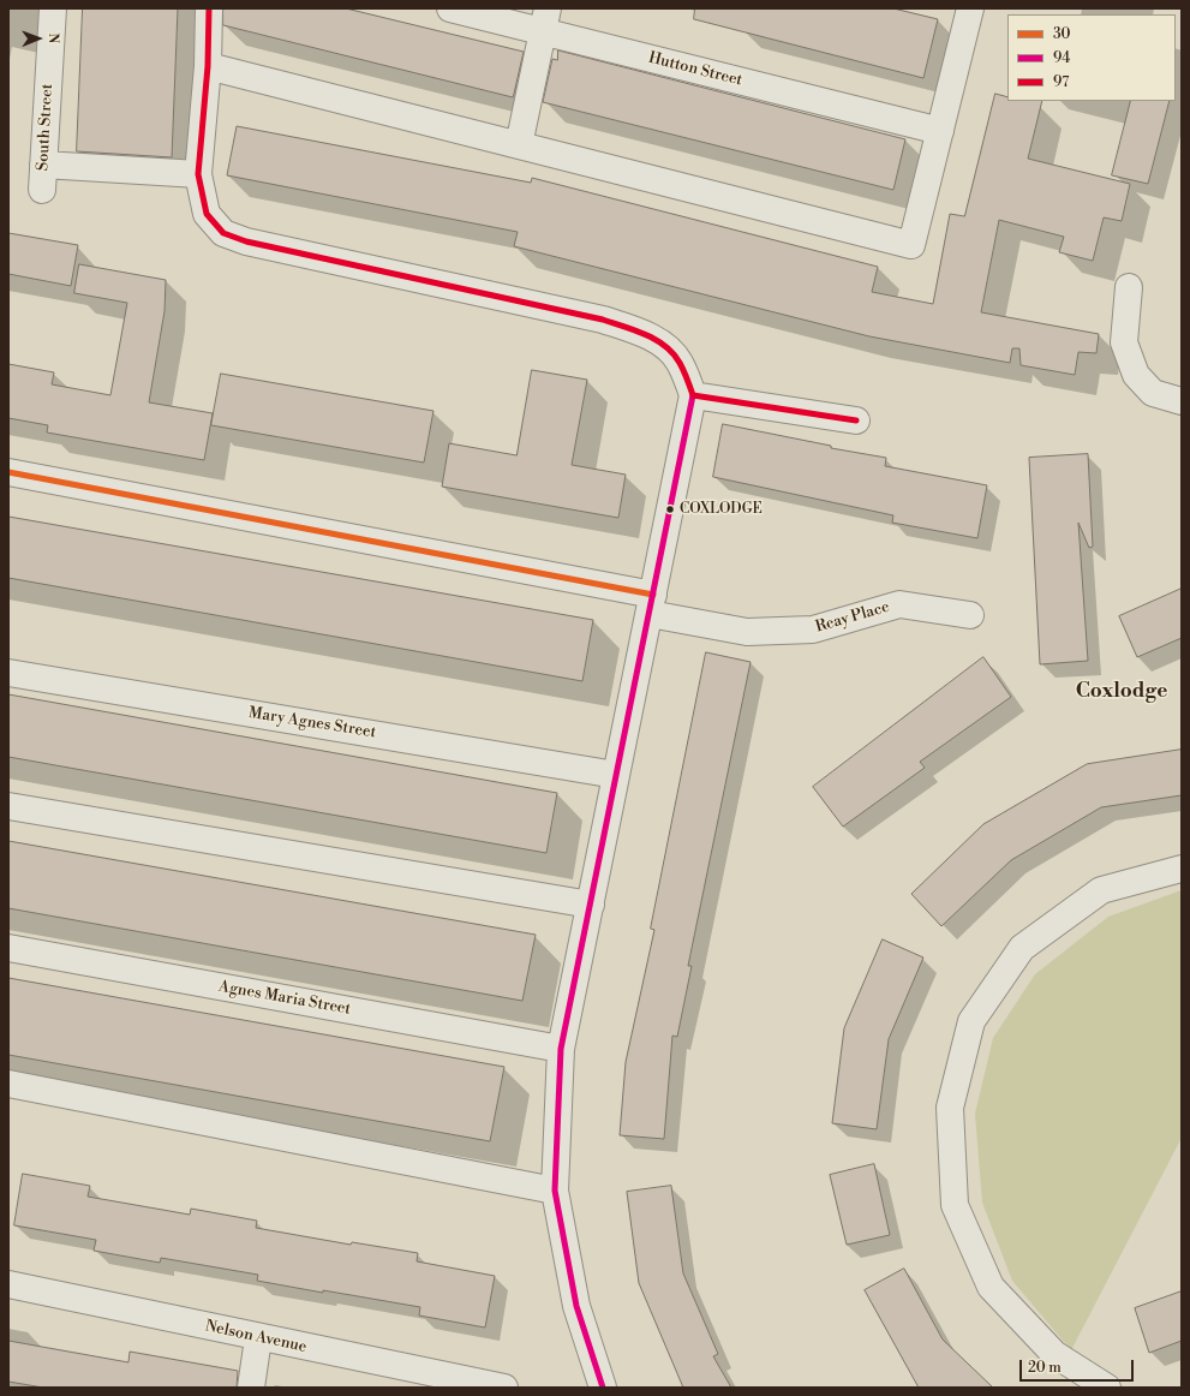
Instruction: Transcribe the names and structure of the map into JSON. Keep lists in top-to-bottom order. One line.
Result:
{"streets":{"street":["Hutton Street","South Street","Reay Place","Mary Agnes Street","Agnes Maria Street","Nelson Avenue"]},"districts":["Coxlodge"],"places":["COXLODGE"],"lines":["transit line 97","transit line 94","transit line 30"],"legend":["30","94","97"],"scale_bar":"20 m","north":"right"}
